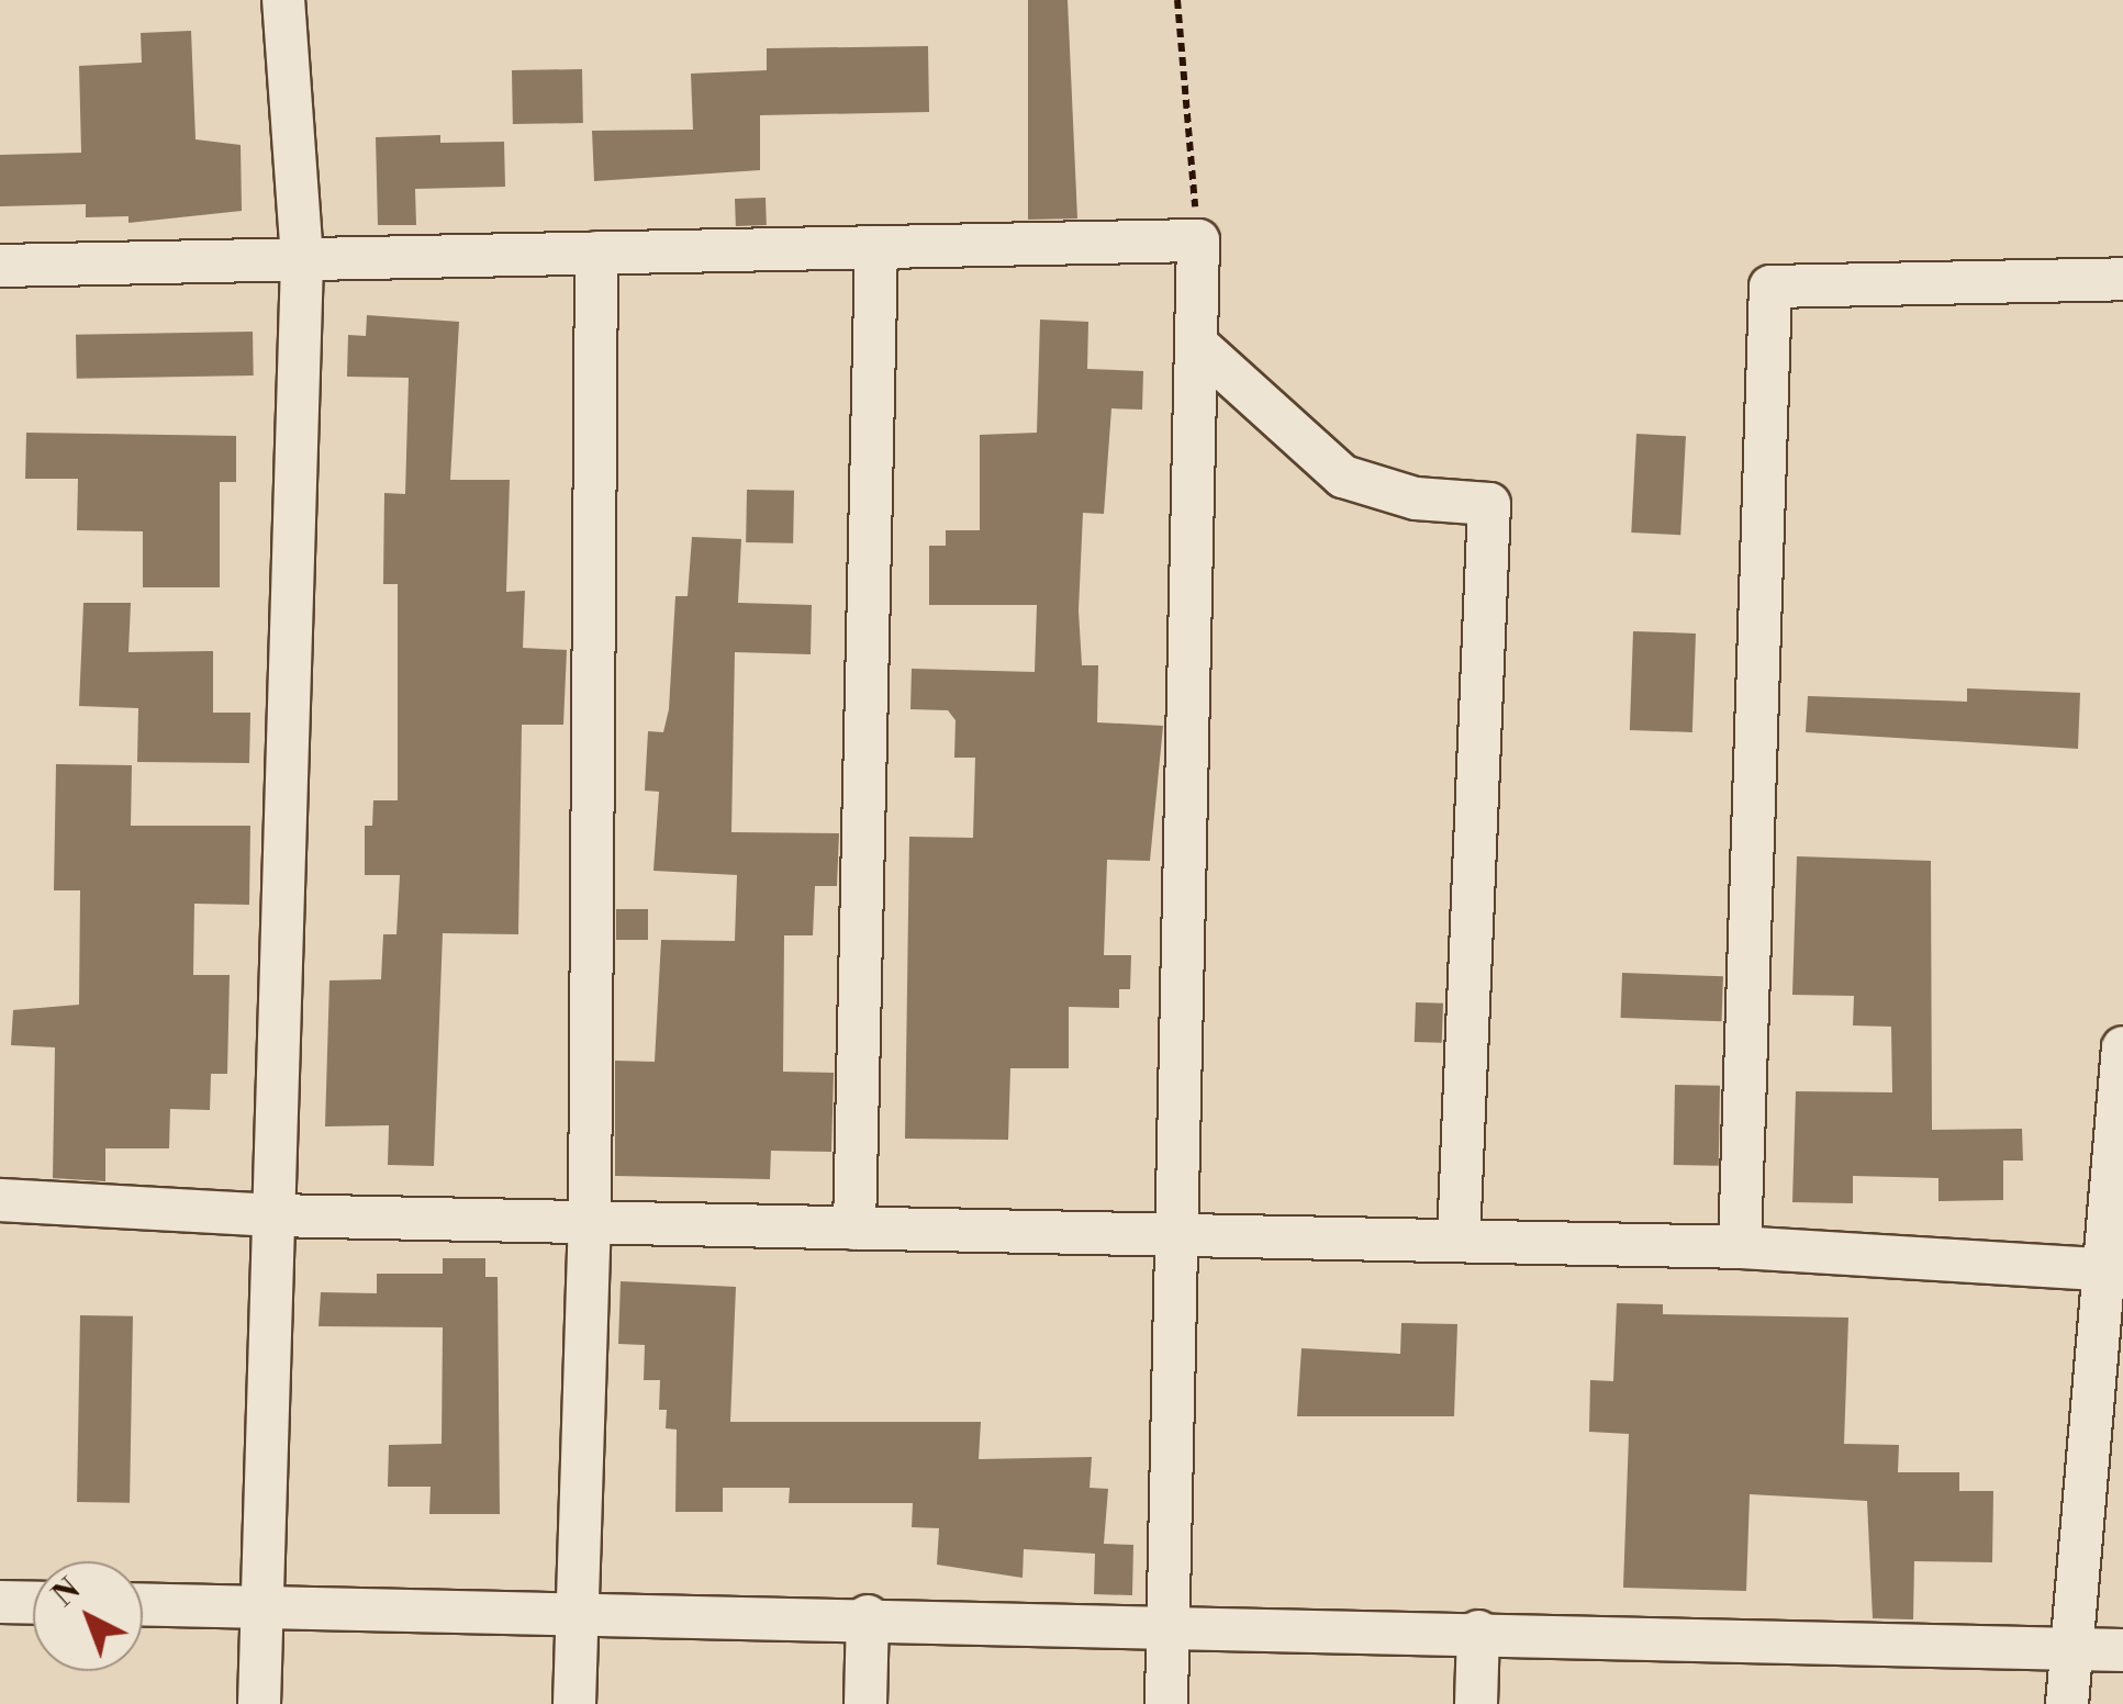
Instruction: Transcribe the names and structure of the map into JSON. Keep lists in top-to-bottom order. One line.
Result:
{"north":"top left"}
